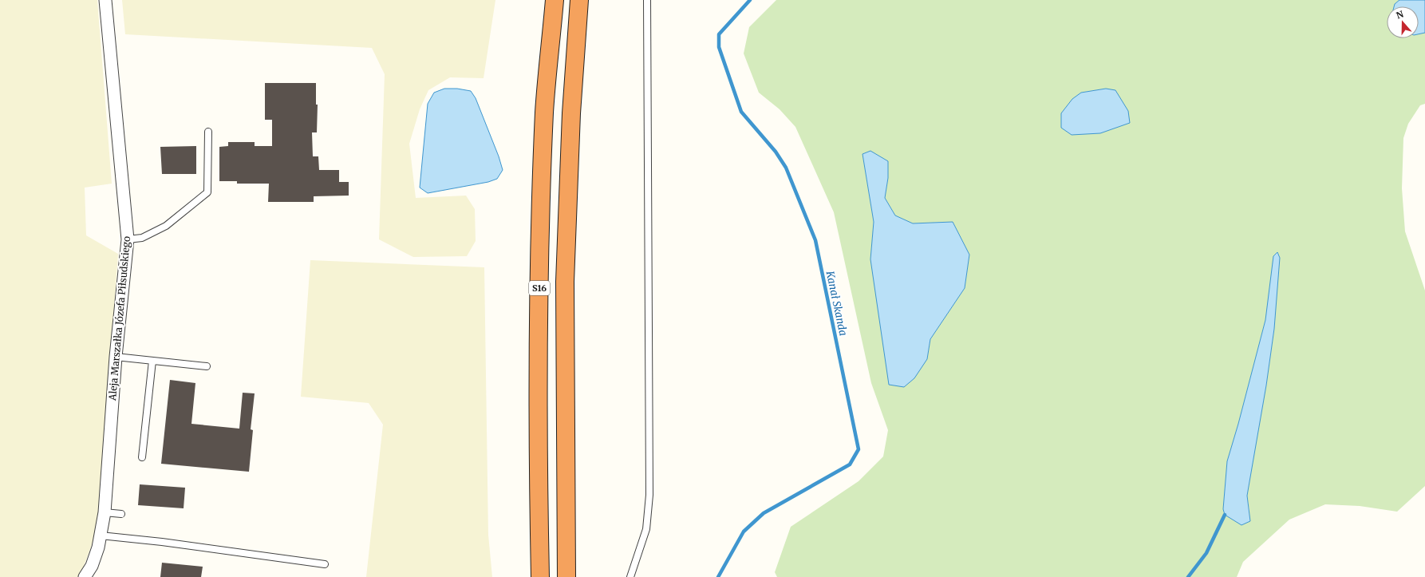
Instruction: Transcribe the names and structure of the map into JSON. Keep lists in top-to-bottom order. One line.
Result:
{"streets":{"highway":["S16"],"street":["Aleja Marszałka Józefa Piłsudskiego"]},"water":["Kanał Skanda"],"north":"top"}
